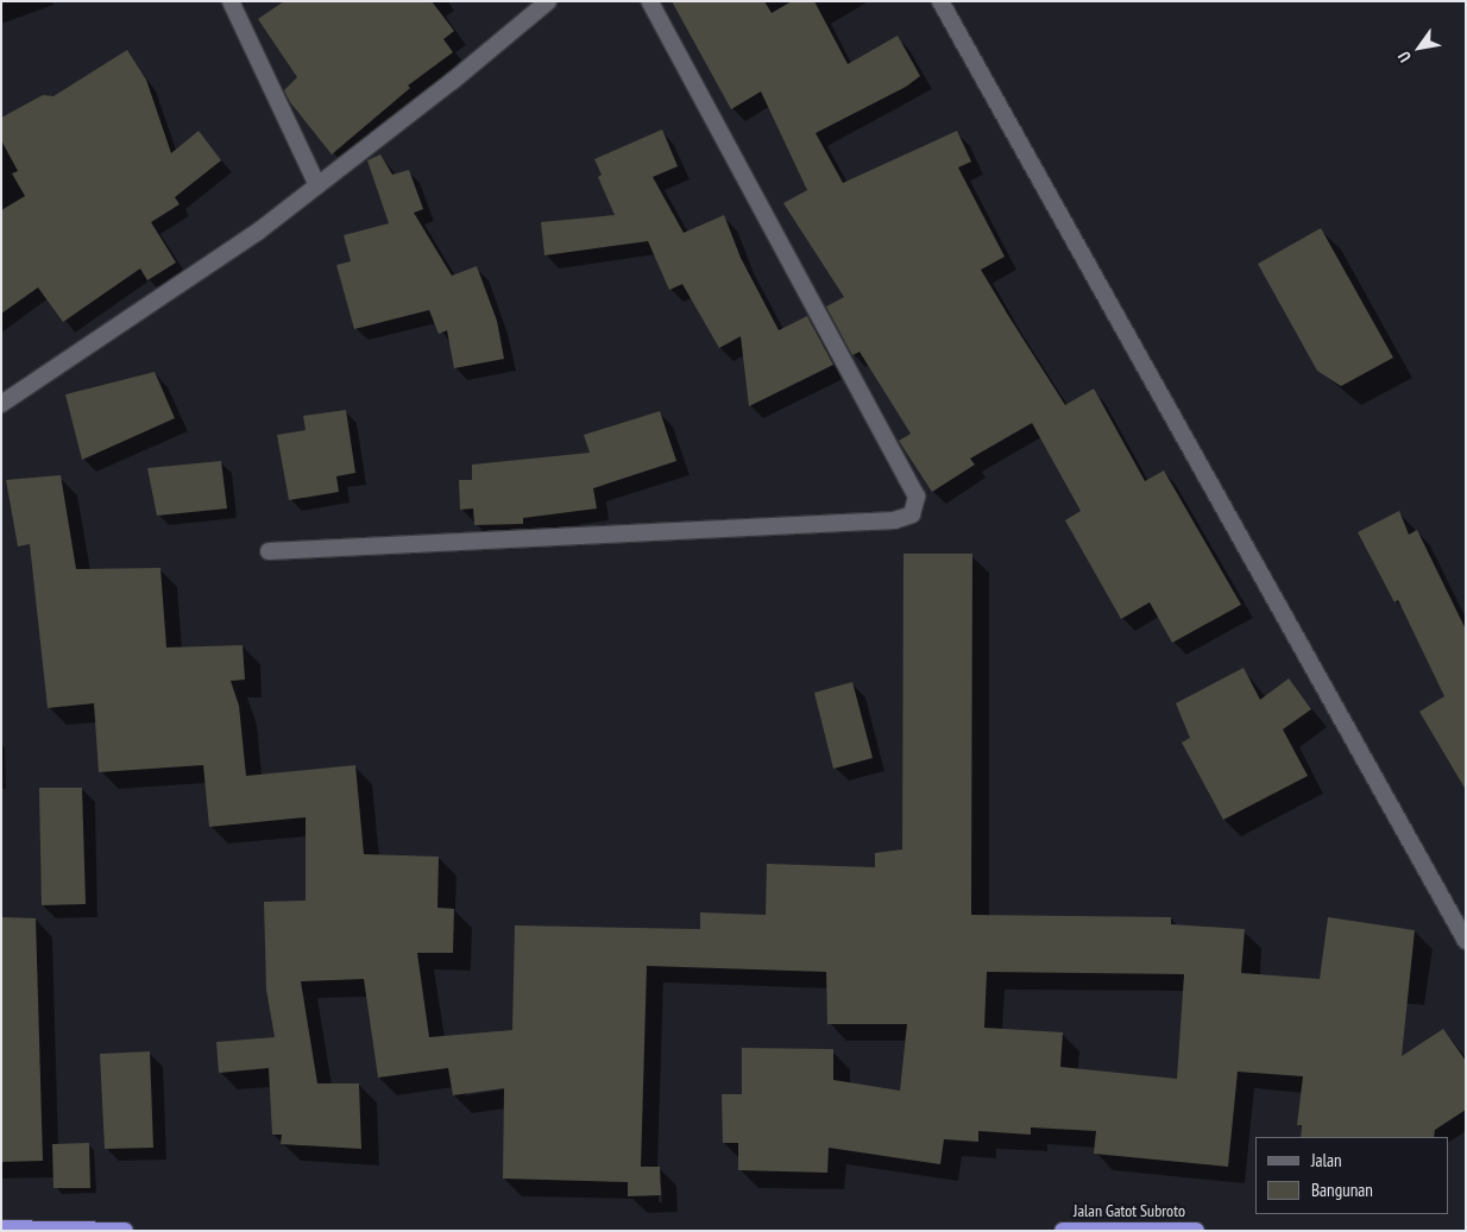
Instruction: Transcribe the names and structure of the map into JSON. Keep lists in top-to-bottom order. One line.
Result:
{"streets":{"highway":["Jalan Gatot Subroto"]},"legend":["Jalan","Bangunan"],"north":"bottom left"}
